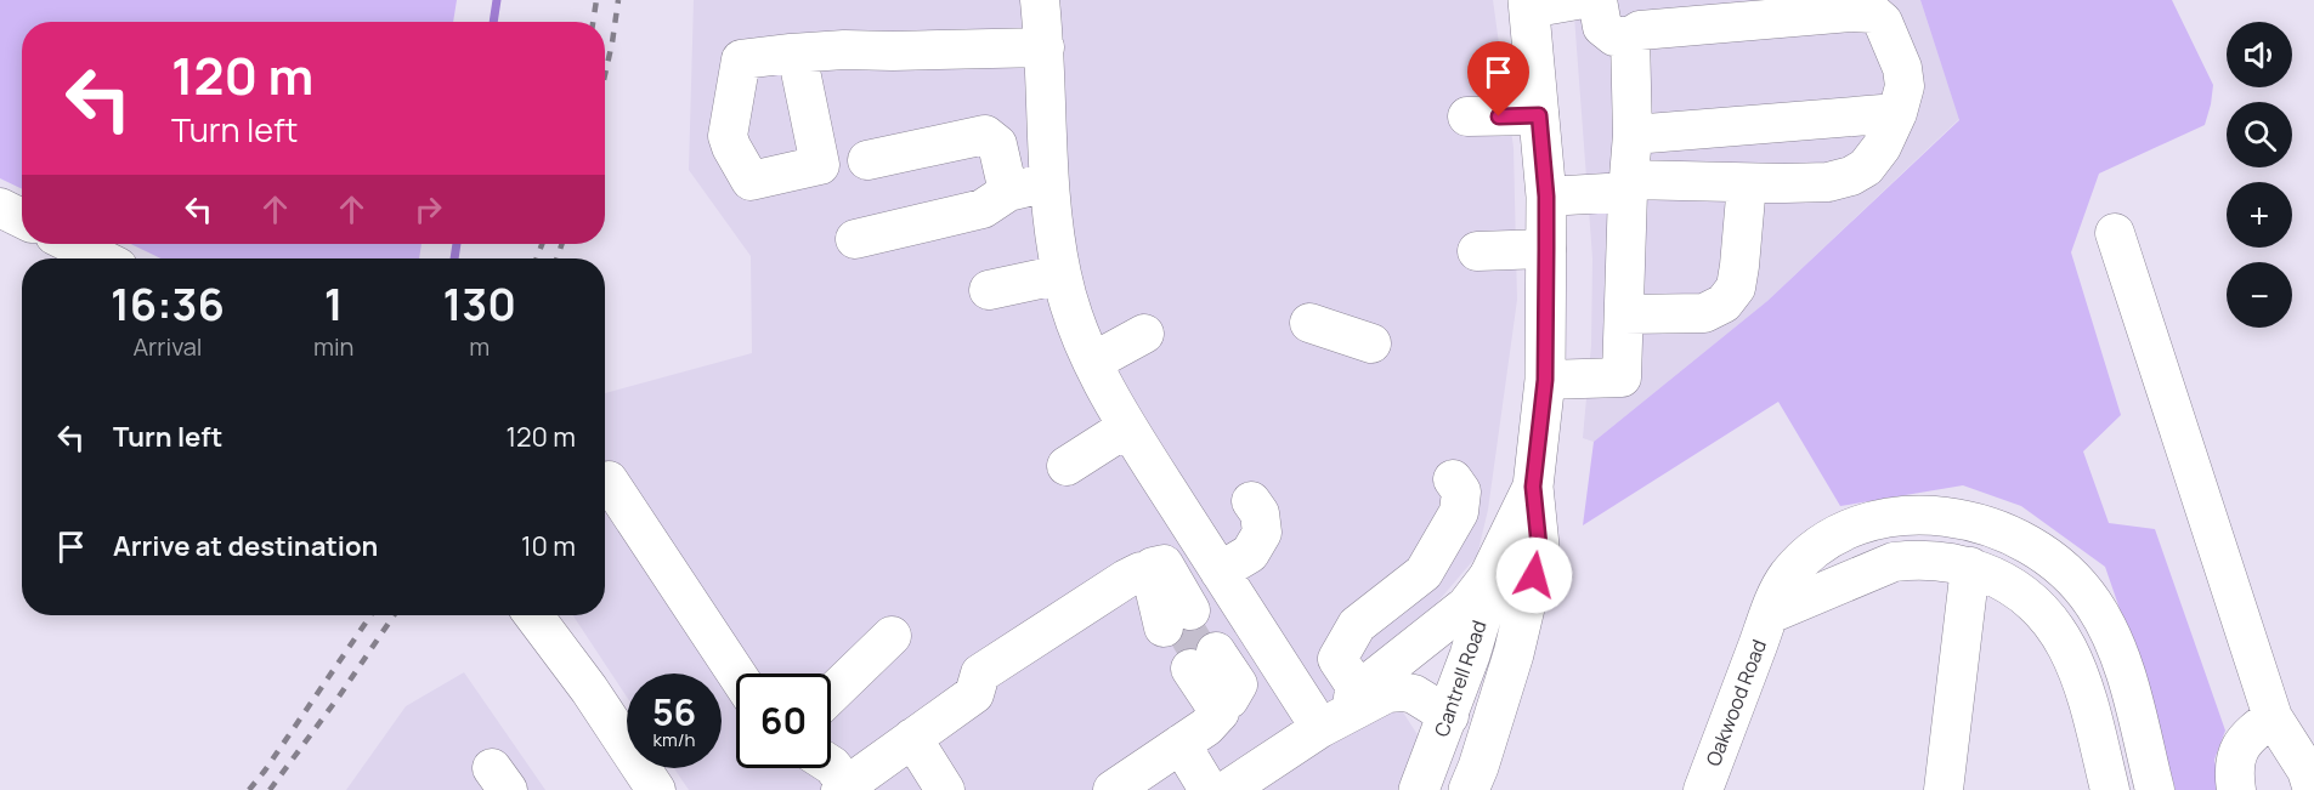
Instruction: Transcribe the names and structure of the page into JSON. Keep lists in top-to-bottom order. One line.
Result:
{"streets":{"main road":["Cantrell Road"],"street":["Oakwood Road"]},"page":{"map_buttons":["+","−"],"turn":["120 m","Turn left"],"eta":["16:36","Arrival","1","min","130","m"],"list":[{"name":"Turn left","value":"120 m"},{"name":"Arrive at destination","value":"10 m"}],"speed":"56 km/h","limit":"60"}}
